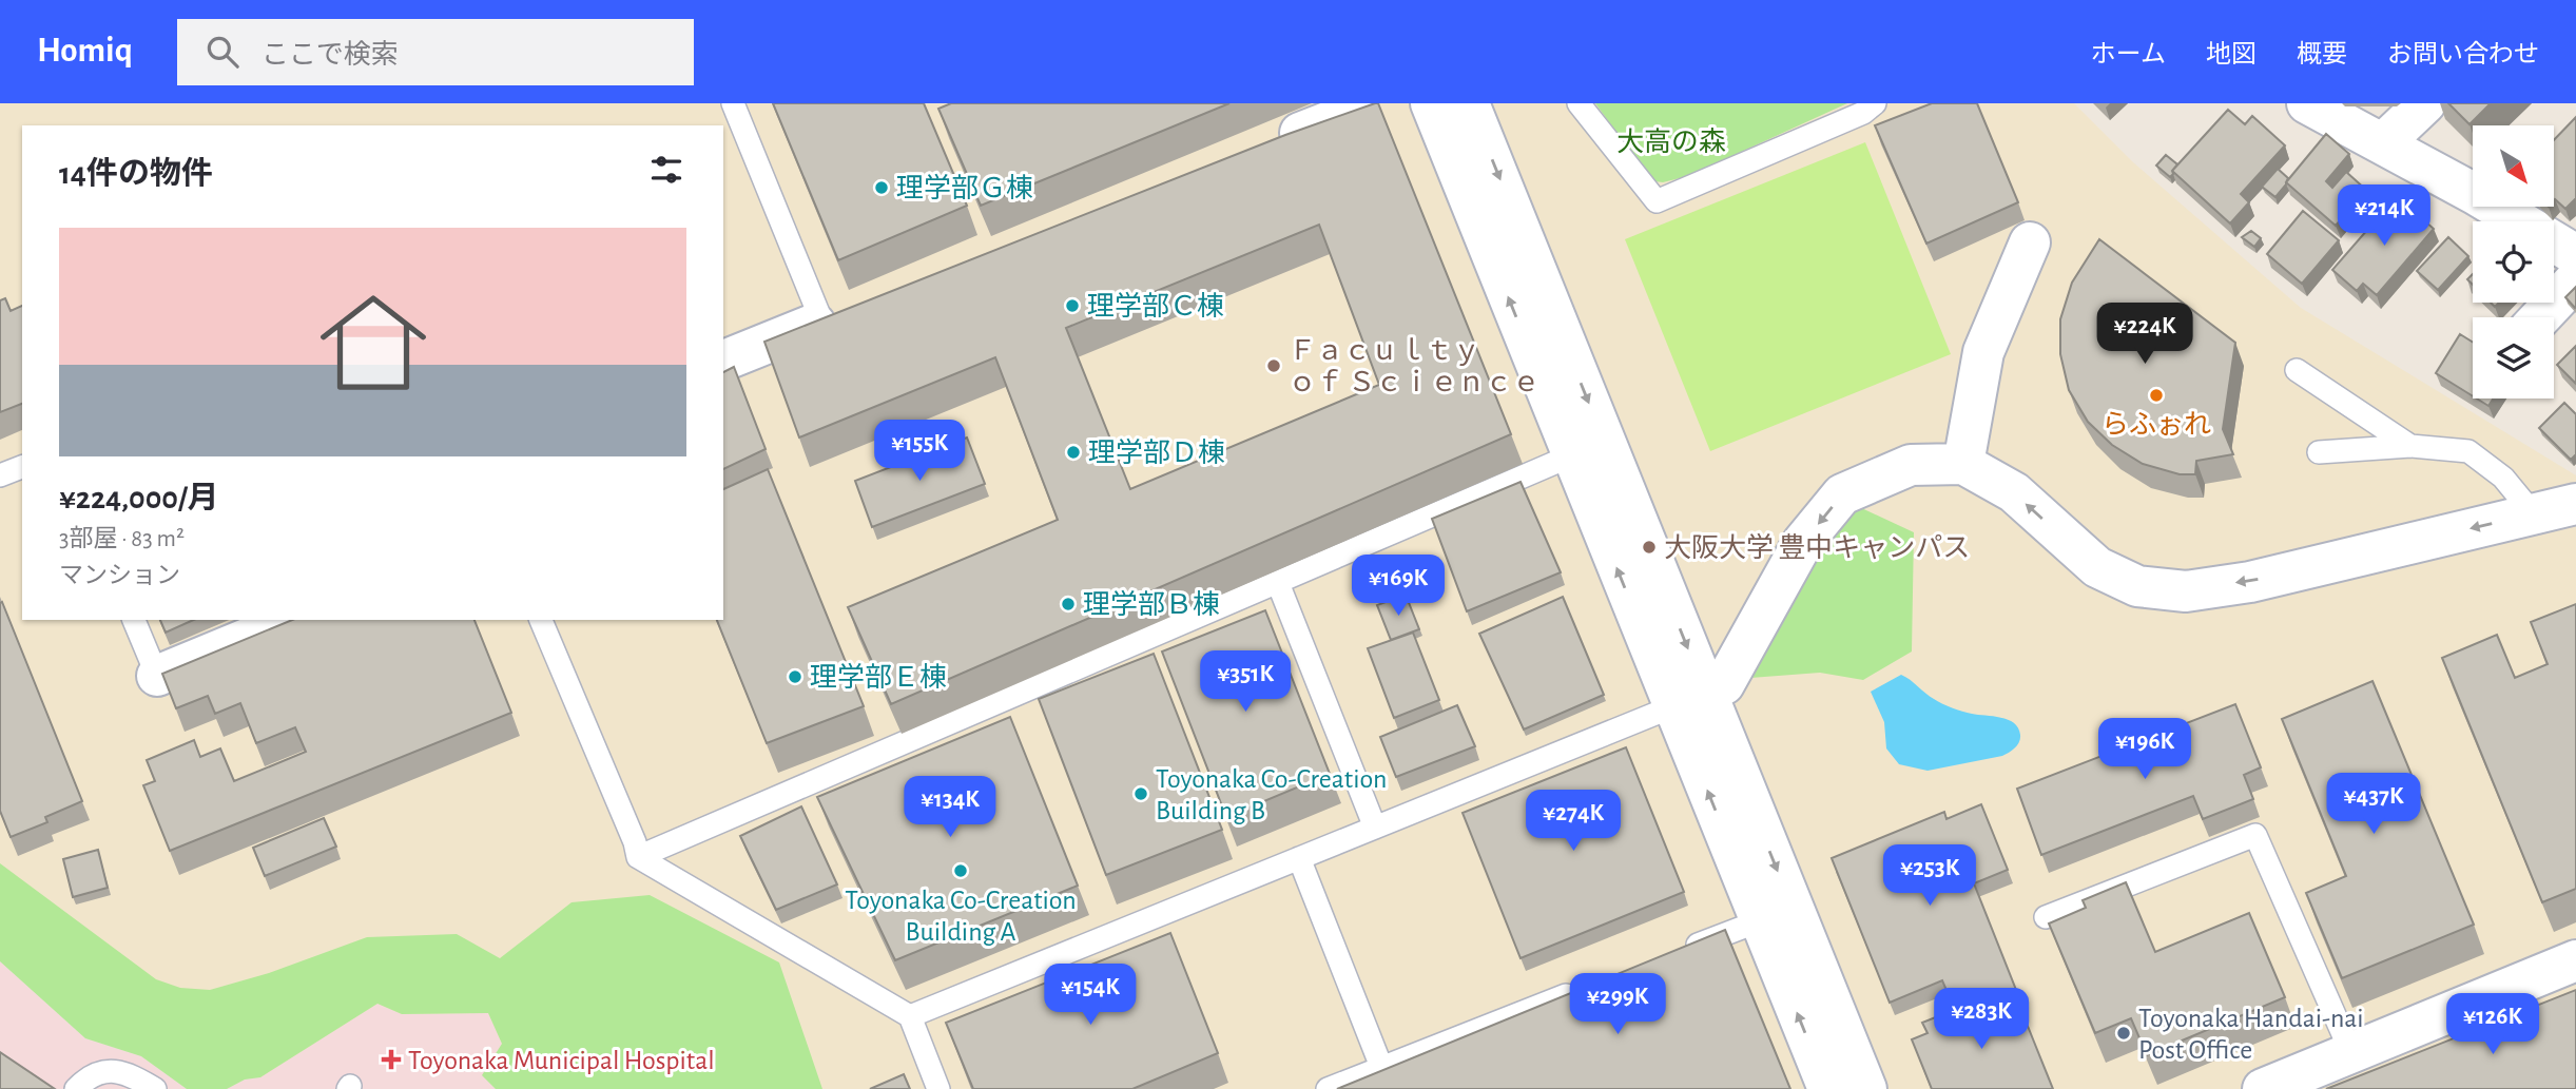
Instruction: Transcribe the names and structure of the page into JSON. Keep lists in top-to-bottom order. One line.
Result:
{"parks":["大高の森"],"places":{"other":["理学部Ｇ棟","理学部Ｃ棟","Ｆａｃｕｌｔｙ ｏｆ Ｓｃｉｅｎｃｅ","らふぉれ","理学部Ｄ棟","大阪大学 豊中キャンパス","理学部Ｂ棟","理学部Ｅ棟","Toyonaka Co-Creation Building B","Toyonaka Co-Creation Building A","Toyonaka Handai-nai Post Office"],"health":["Toyonaka Municipal Hospital"]},"north":"bottom right","page":{"header":"Homiq","search":"ここで検索","nav":["ホーム","地図","概要","お問い合わせ"],"heading":"14件の物件","price":["¥214K","¥224K","¥155K","¥169K","¥351K","¥196K","¥437K","¥134K","¥274K","¥253K","¥154K","¥299K","¥283K","¥126K"],"list":[{"name":"¥224,000/月","note":"3部屋 · 83 m² · マンション"}]}}
